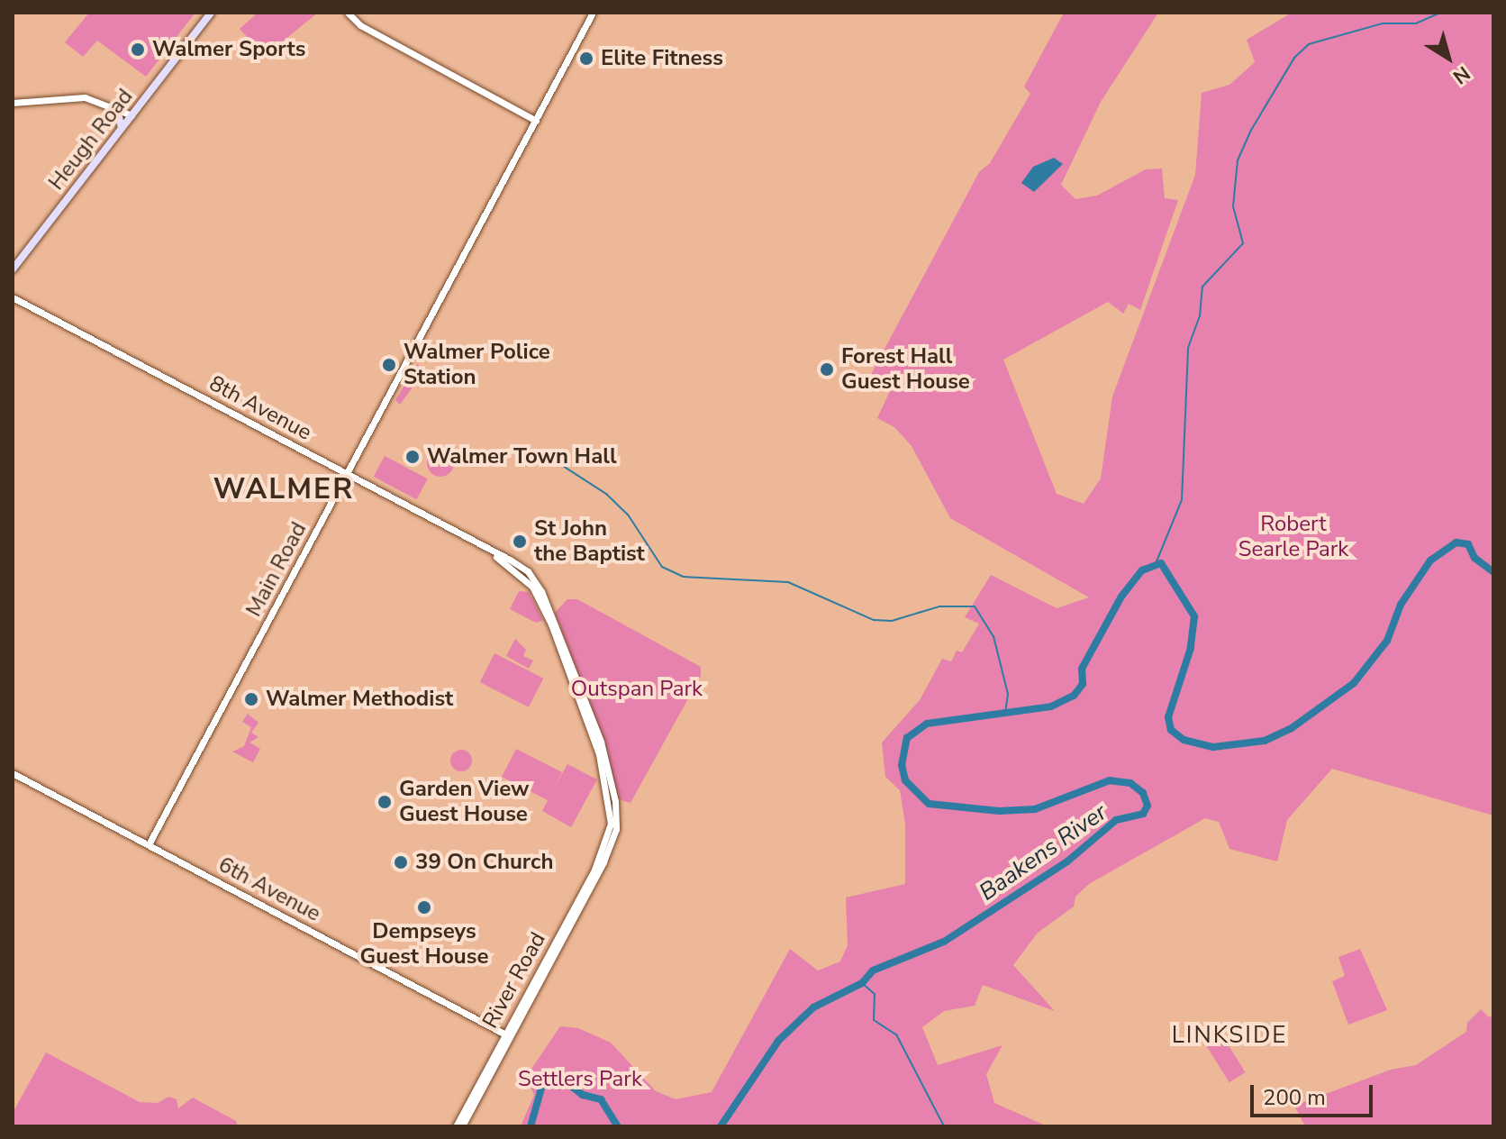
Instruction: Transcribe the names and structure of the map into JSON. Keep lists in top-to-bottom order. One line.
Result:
{"streets":{"main road":["Heugh Road","8th Avenue","Main Road","6th Avenue","River Road"]},"crossings":[["8th Avenue","Main Road"],["8th Avenue","River Road"],["Main Road","6th Avenue"],["6th Avenue","River Road"]],"districts":["WALMER","LINKSIDE"],"water":["Baakens River"],"parks":["Robert Searle Park","Outspan Park","Settlers Park"],"places":["Walmer Sports","Elite Fitness","Walmer Police Station","Forest Hall Guest House","Walmer Town Hall","St John the Baptist","Walmer Methodist","Garden View Guest House","39 On Church","Dempseys Guest House"],"scale_bar":"200 m","north":"bottom right"}
